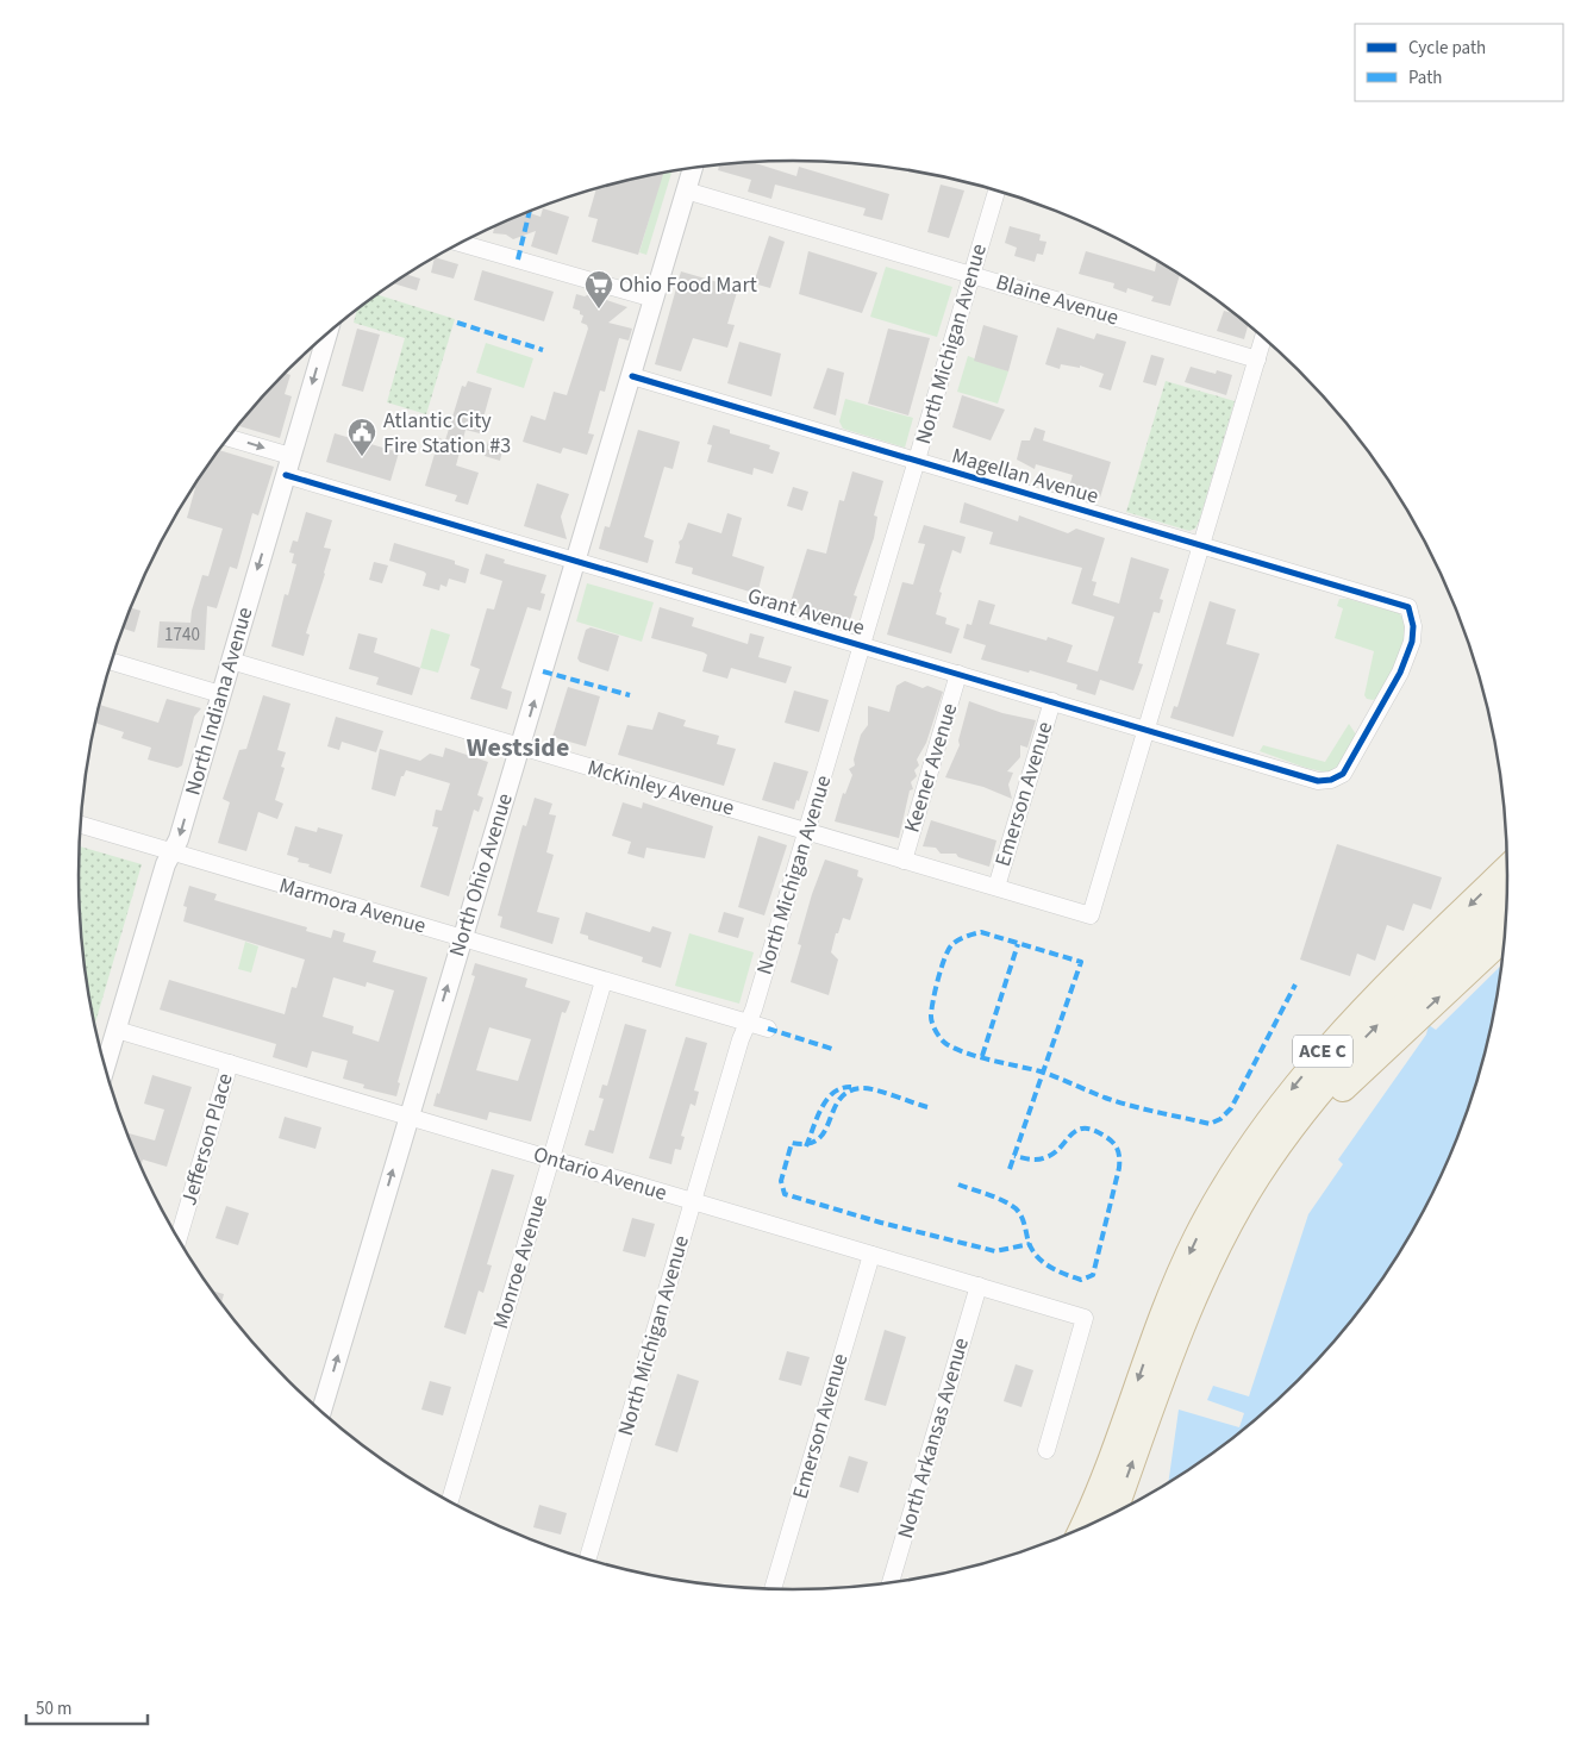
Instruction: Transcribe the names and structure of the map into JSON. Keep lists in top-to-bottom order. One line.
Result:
{"streets":{"highway":["ACE C"],"street":["Blaine Avenue","North Michigan Avenue","Magellan Avenue","Grant Avenue","North Indiana Avenue","Keener Avenue","McKinley Avenue","Emerson Avenue","North Ohio Avenue","Marmora Avenue","Jefferson Place","Ontario Avenue","Monroe Avenue","North Arkansas Avenue"]},"crossings":[["Blaine Avenue","North Michigan Avenue"],["Blaine Avenue","North Ohio Avenue"],["North Michigan Avenue","Magellan Avenue"],["North Michigan Avenue","Grant Avenue"],["North Michigan Avenue","McKinley Avenue"],["North Michigan Avenue","Marmora Avenue"],["North Michigan Avenue","Ontario Avenue"],["Magellan Avenue","Grant Avenue"],["Magellan Avenue","North Ohio Avenue"],["Grant Avenue","North Indiana Avenue"],["Grant Avenue","Keener Avenue"],["Grant Avenue","McKinley Avenue"],["Grant Avenue","Emerson Avenue"],["Grant Avenue","North Ohio Avenue"],["North Indiana Avenue","McKinley Avenue"],["North Indiana Avenue","Marmora Avenue"],["North Indiana Avenue","Ontario Avenue"],["Keener Avenue","McKinley Avenue"],["McKinley Avenue","Emerson Avenue"],["McKinley Avenue","North Ohio Avenue"],["Emerson Avenue","Ontario Avenue"],["North Ohio Avenue","Marmora Avenue"],["North Ohio Avenue","Ontario Avenue"],["Marmora Avenue","Monroe Avenue"],["Jefferson Place","Ontario Avenue"],["Ontario Avenue","Monroe Avenue"],["Ontario Avenue","North Arkansas Avenue"]],"one_way":["North Indiana Avenue","North Ohio Avenue"],"districts":["Westside"],"places":{"supermarket":["Ohio Food Mart"],"public building":["Atlantic City Fire Station #3"]},"house_numbers":["1740"],"legend":["Cycle path","Path"],"scale_bar":"50 m"}
